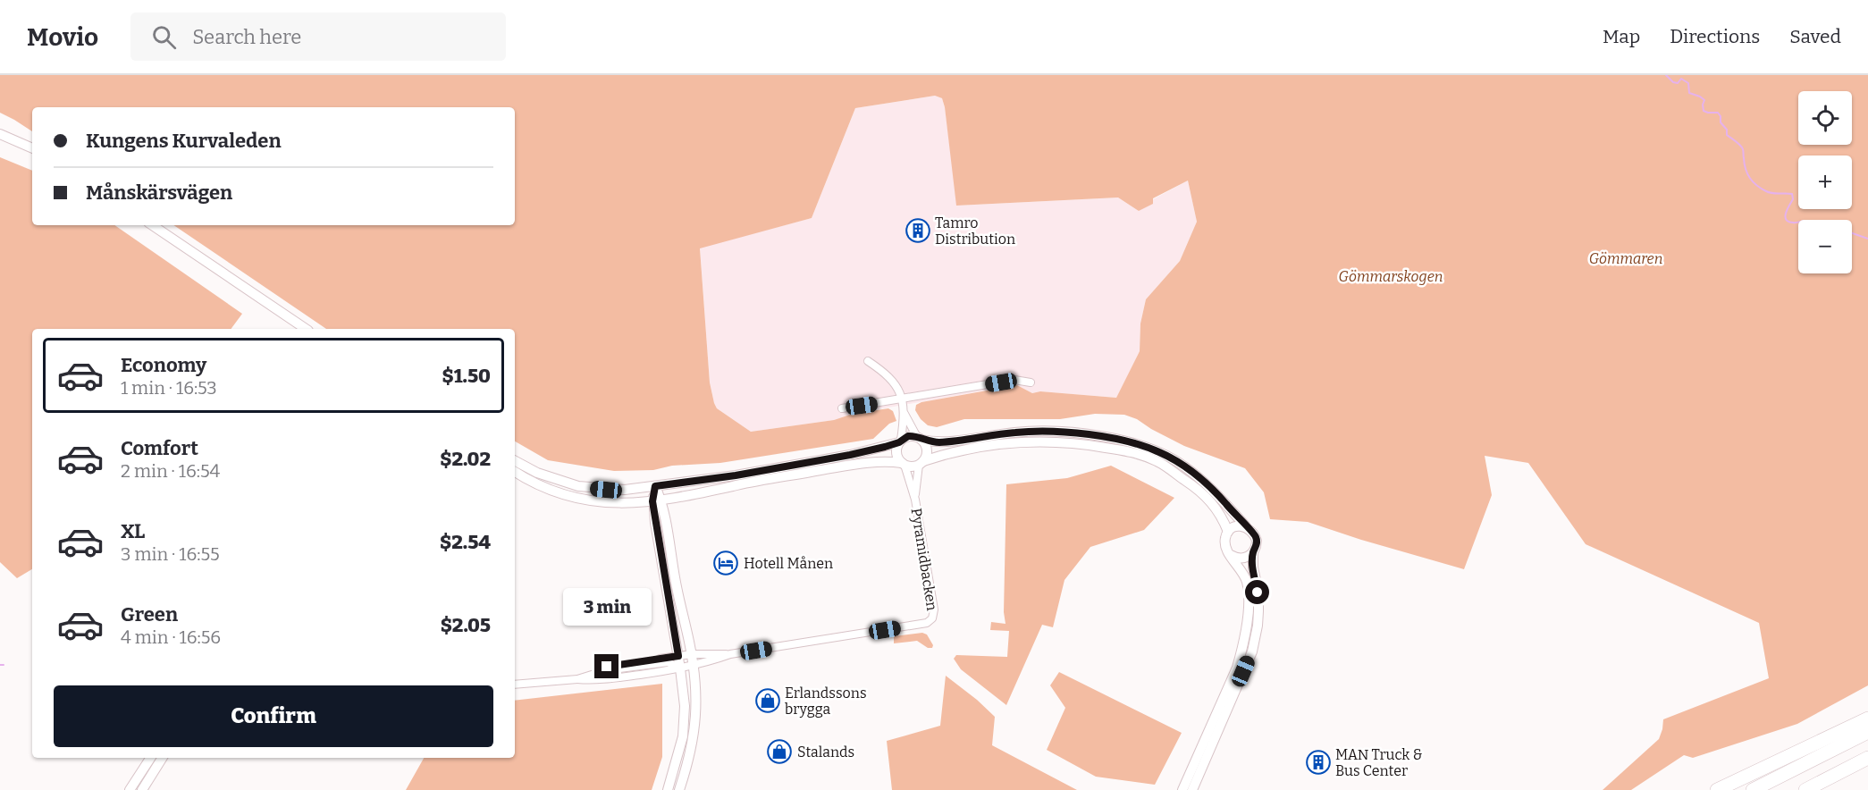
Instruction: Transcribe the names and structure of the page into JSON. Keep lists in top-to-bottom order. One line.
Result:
{"streets":{"street":["Pyramidbacken"]},"parks":["Gömmaren","Gömmarskogen"],"places":{"building":["Tamro Distribution","MAN Truck & Bus Center"],"hotel":["Hotell Månen"],"shop":["Erlandssons brygga","Stalands"]},"page":{"header":"Movio","search":"Search here","nav":["Map","Directions","Saved"],"map_buttons":["+","−"],"banner":["Kungens Kurvaleden","Månskärsvägen"],"list":[{"name":"Economy","note":"1 min · 16:53","value":"$1.50"},{"name":"Comfort","note":"2 min · 16:54","value":"$2.02"},{"name":"XL","note":"3 min · 16:55","value":"$2.54"},{"name":"Green","note":"4 min · 16:56","value":"$2.05"}],"bubble":"3 min","buttons":"Confirm"}}
